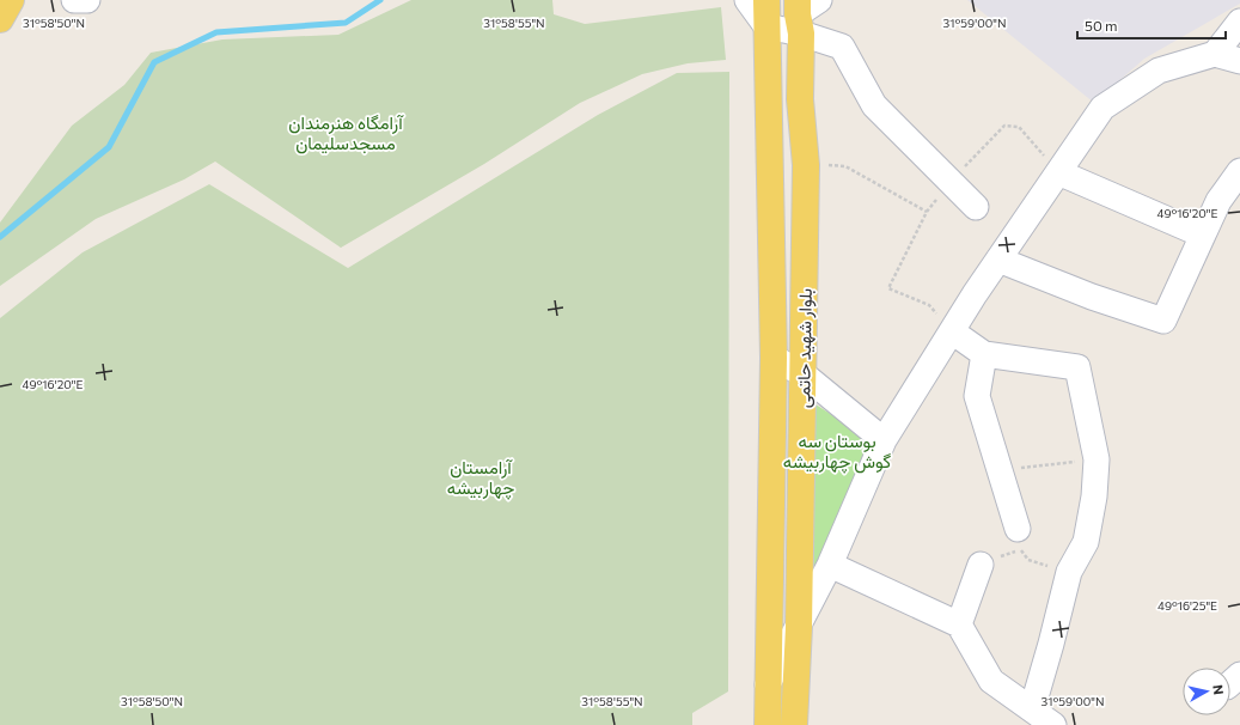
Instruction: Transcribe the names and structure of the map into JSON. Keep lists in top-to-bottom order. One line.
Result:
{"streets":{"main road":["بلوار شهید حاتمی"]},"parks":["آرامگاه هنرمندان مسجدسلیمان","بوستان سه گوش چهاربیشه","آرامستان چهاربیشه"],"scale_bar":"50 m","north":"right","coordinates":["31°58'50\"N","31°58'55\"N","31°59'00\"N","49°16'20\"E","49°16'25\"E"]}
